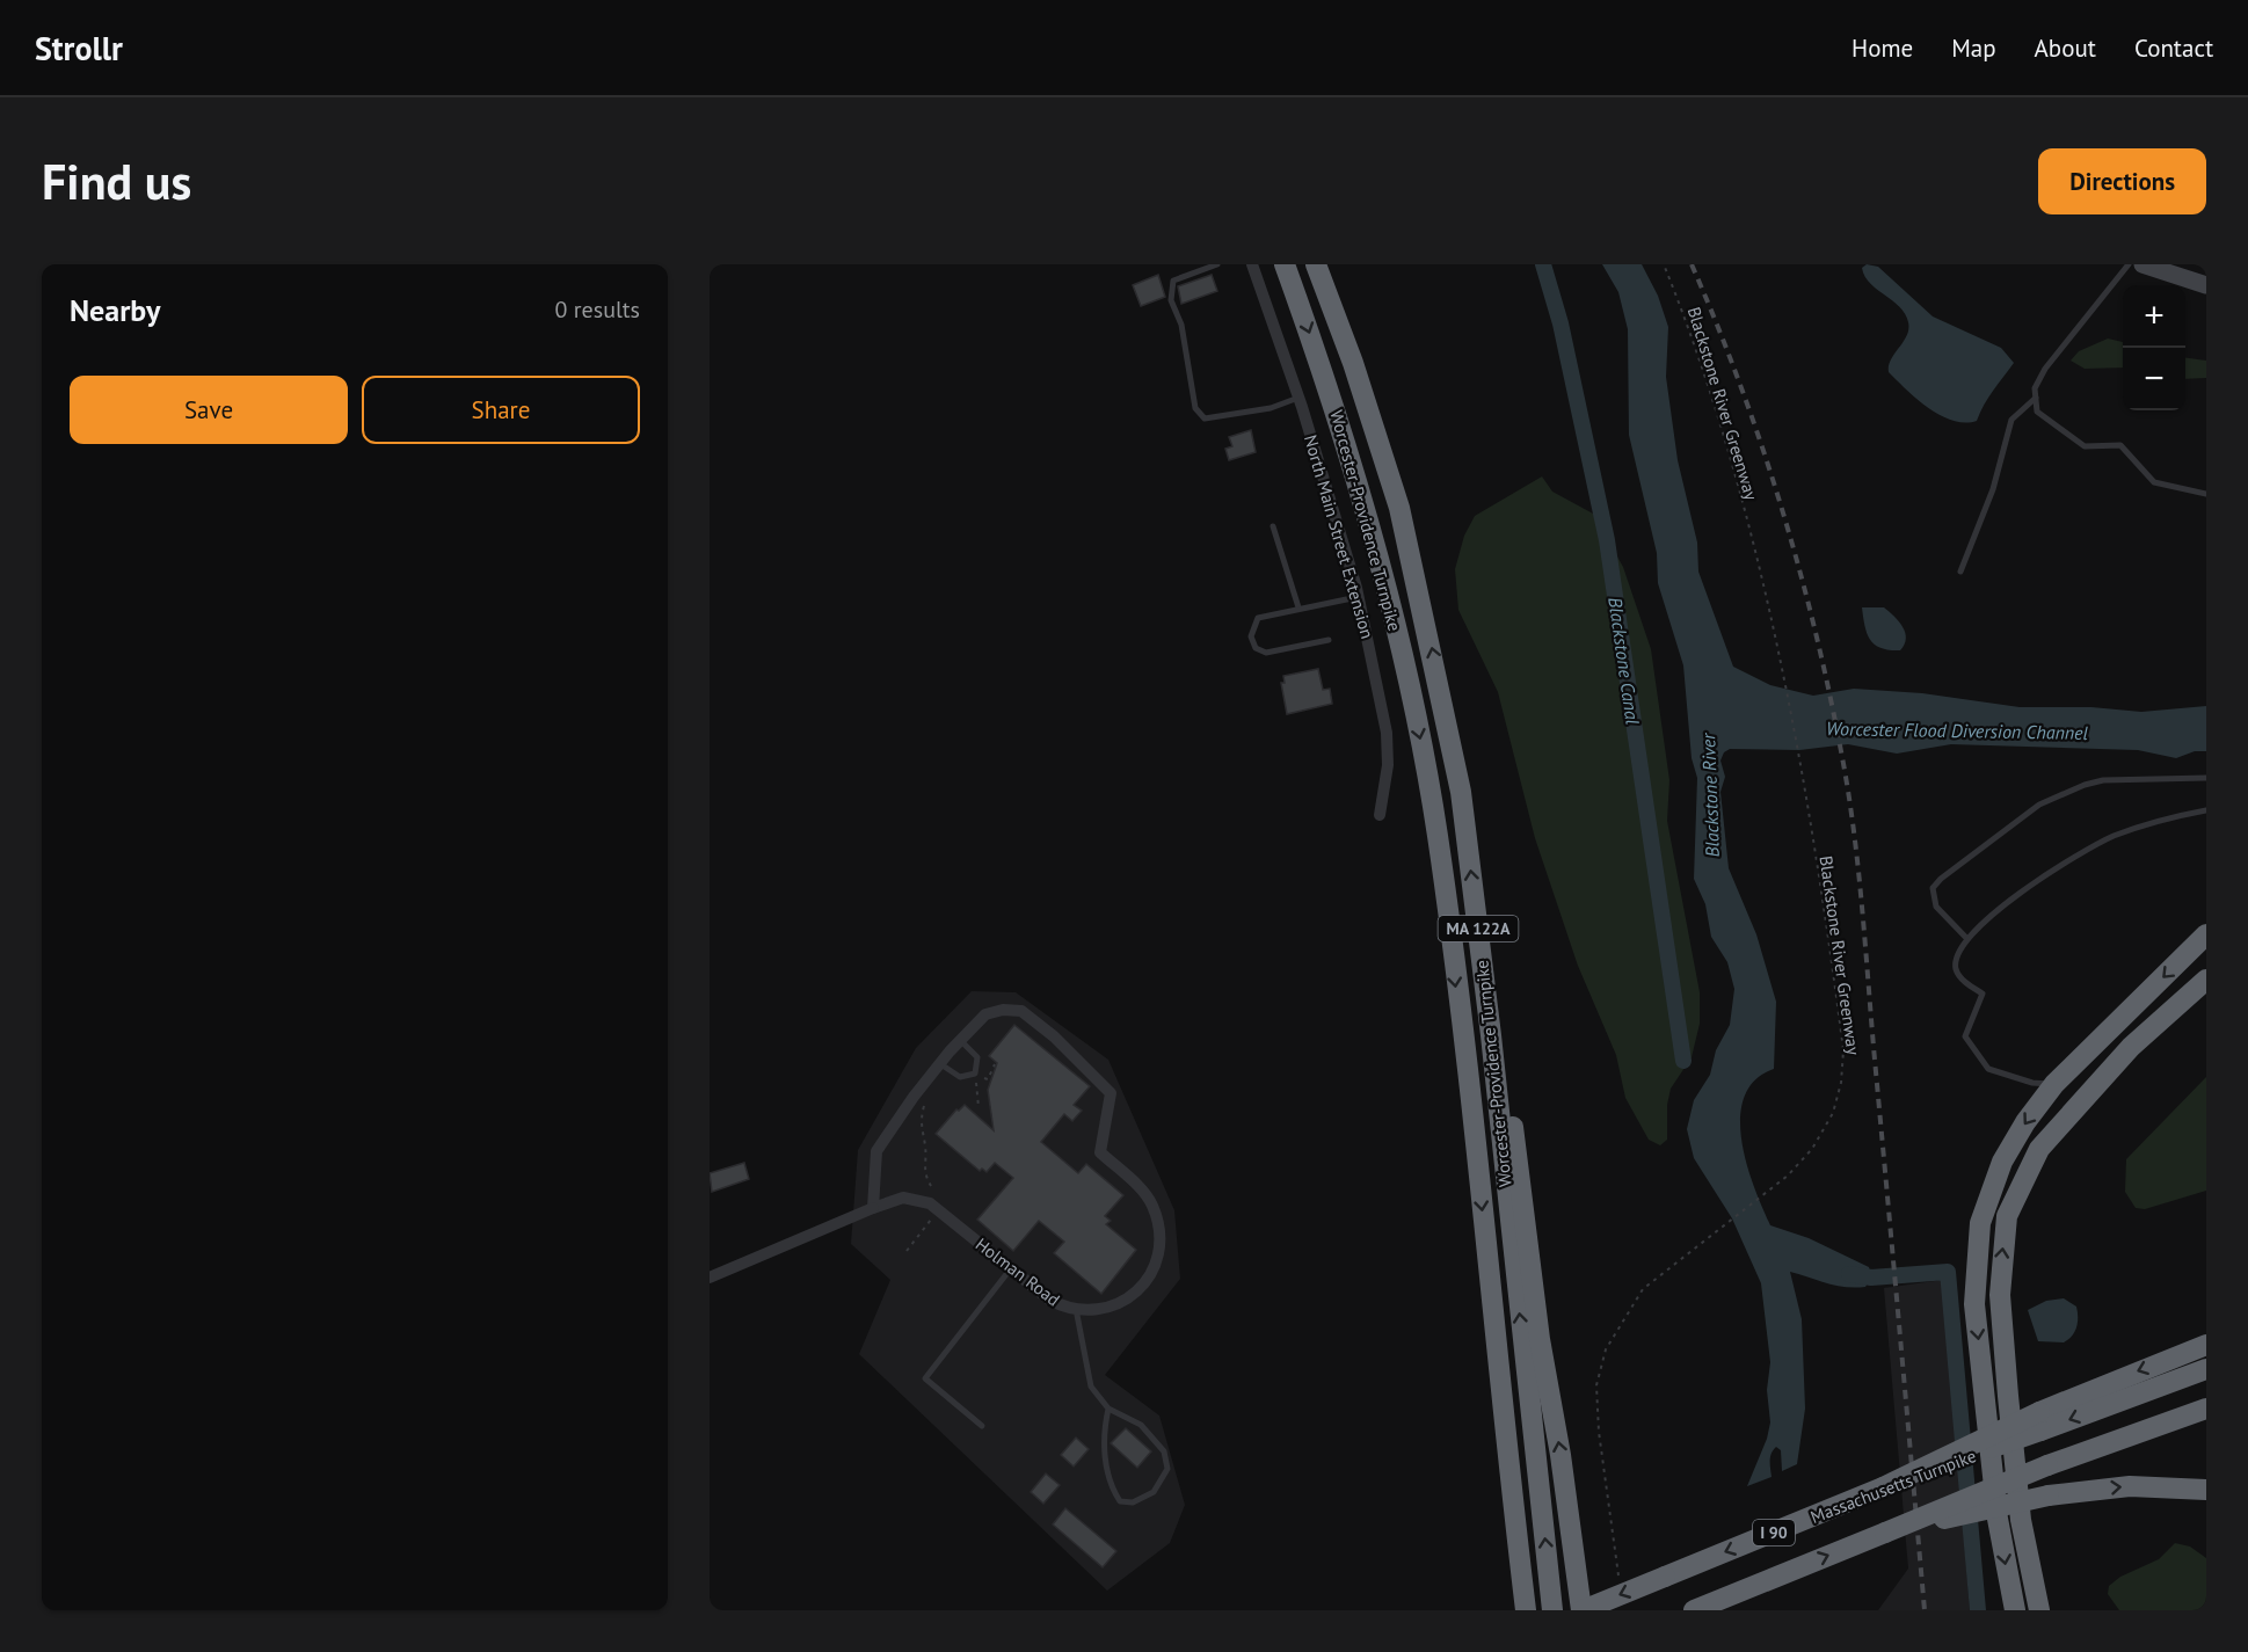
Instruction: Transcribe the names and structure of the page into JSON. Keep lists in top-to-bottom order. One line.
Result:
{"streets":{"highway":["Worcester-Providence Turnpike","MA 122A","Massachusetts Turnpike","I 90"],"street":["North Main Street Extension","Holman Road"],"path":["Blackstone River Greenway"]},"water":["Blackstone Canal","Worcester Flood Diversion Channel","Blackstone River"],"page":{"header":"Strollr","nav":["Home","Map","About","Contact"],"buttons":["Directions",["Save","Share"]],"title":"Find us","heading":["Nearby","0 results"],"map_buttons":["+","−"]}}
